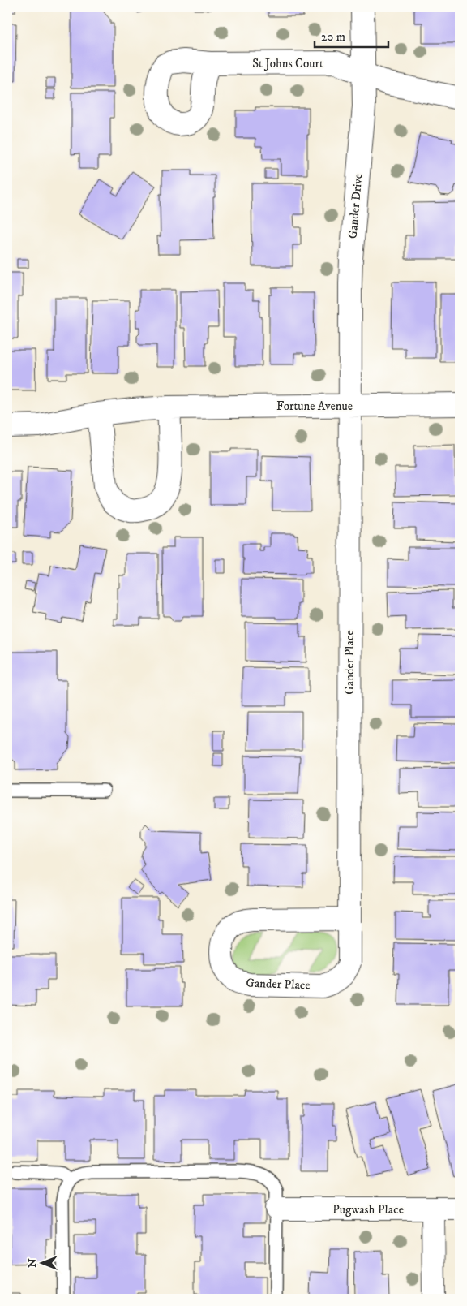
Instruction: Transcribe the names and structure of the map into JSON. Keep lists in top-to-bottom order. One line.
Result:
{"streets":{"street":["St Johns Court","Gander Drive","Fortune Avenue","Gander Place","Pugwash Place"]},"crossings":[["St Johns Court","Gander Drive"],["Gander Drive","Fortune Avenue"],["Gander Drive","Gander Place"],["Fortune Avenue","Gander Place"]],"scale_bar":"20 m","north":"left"}
